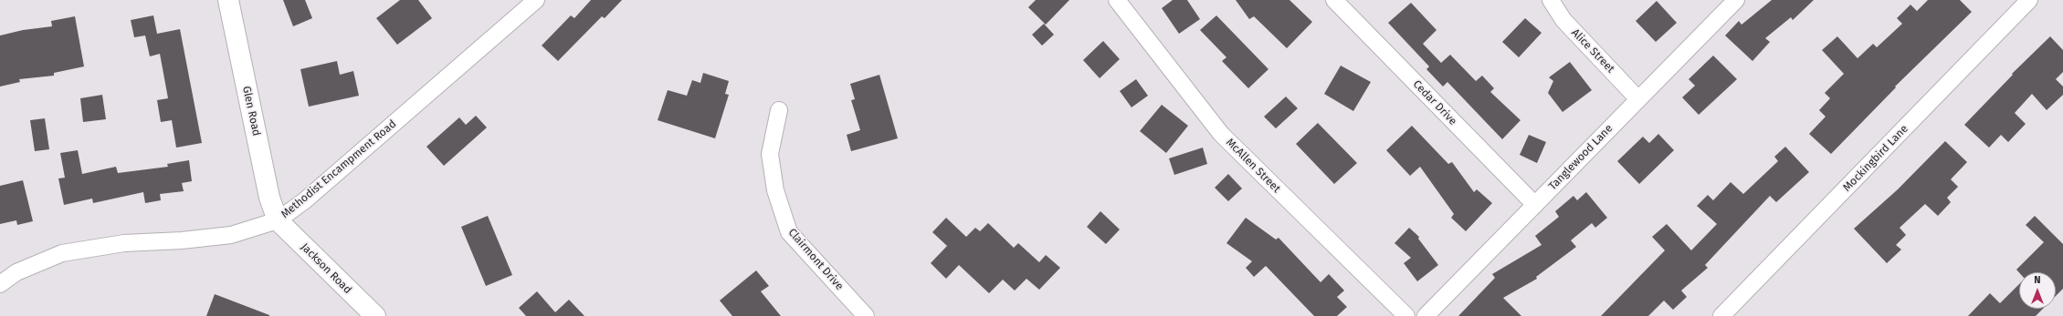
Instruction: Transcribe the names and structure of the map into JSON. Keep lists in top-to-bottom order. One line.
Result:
{"streets":{"street":["Alice Street","Cedar Drive","Glen Road","Tanglewood Lane","Mockingbird Lane","McAllen Street","Methodist Encampment Road","Clairmont Drive","Jackson Road"]},"crossings":[["Alice Street","Tanglewood Lane"],["Cedar Drive","Tanglewood Lane"],["Glen Road","Methodist Encampment Road"],["Glen Road","Jackson Road"],["Methodist Encampment Road","Jackson Road"]],"north":"top"}
